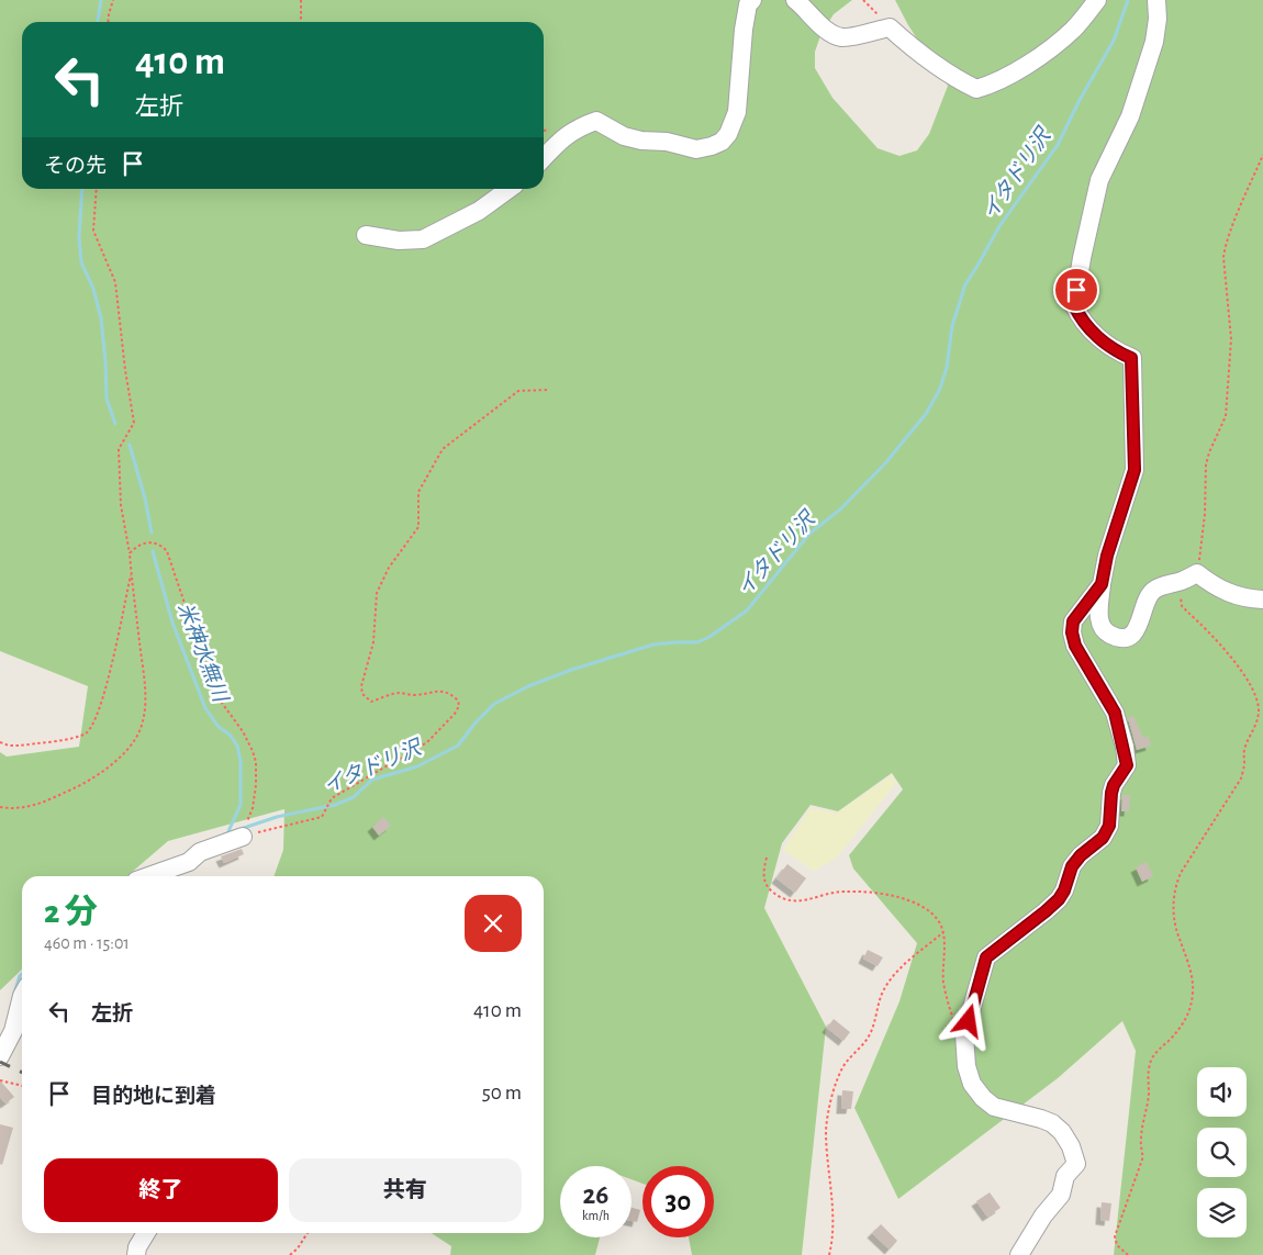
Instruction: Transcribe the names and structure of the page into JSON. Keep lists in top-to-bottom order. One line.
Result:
{"water":["イタドリ沢","米神水無川"],"page":{"turn":["410 m","左折"],"then":"その先","heading":["2 分","460 m · 15:01"],"list":[{"name":"左折","value":"410 m"},{"name":"目的地に到着","value":"50 m"}],"buttons":["終了","共有"],"speed":"26 km/h","limit":"30"}}
